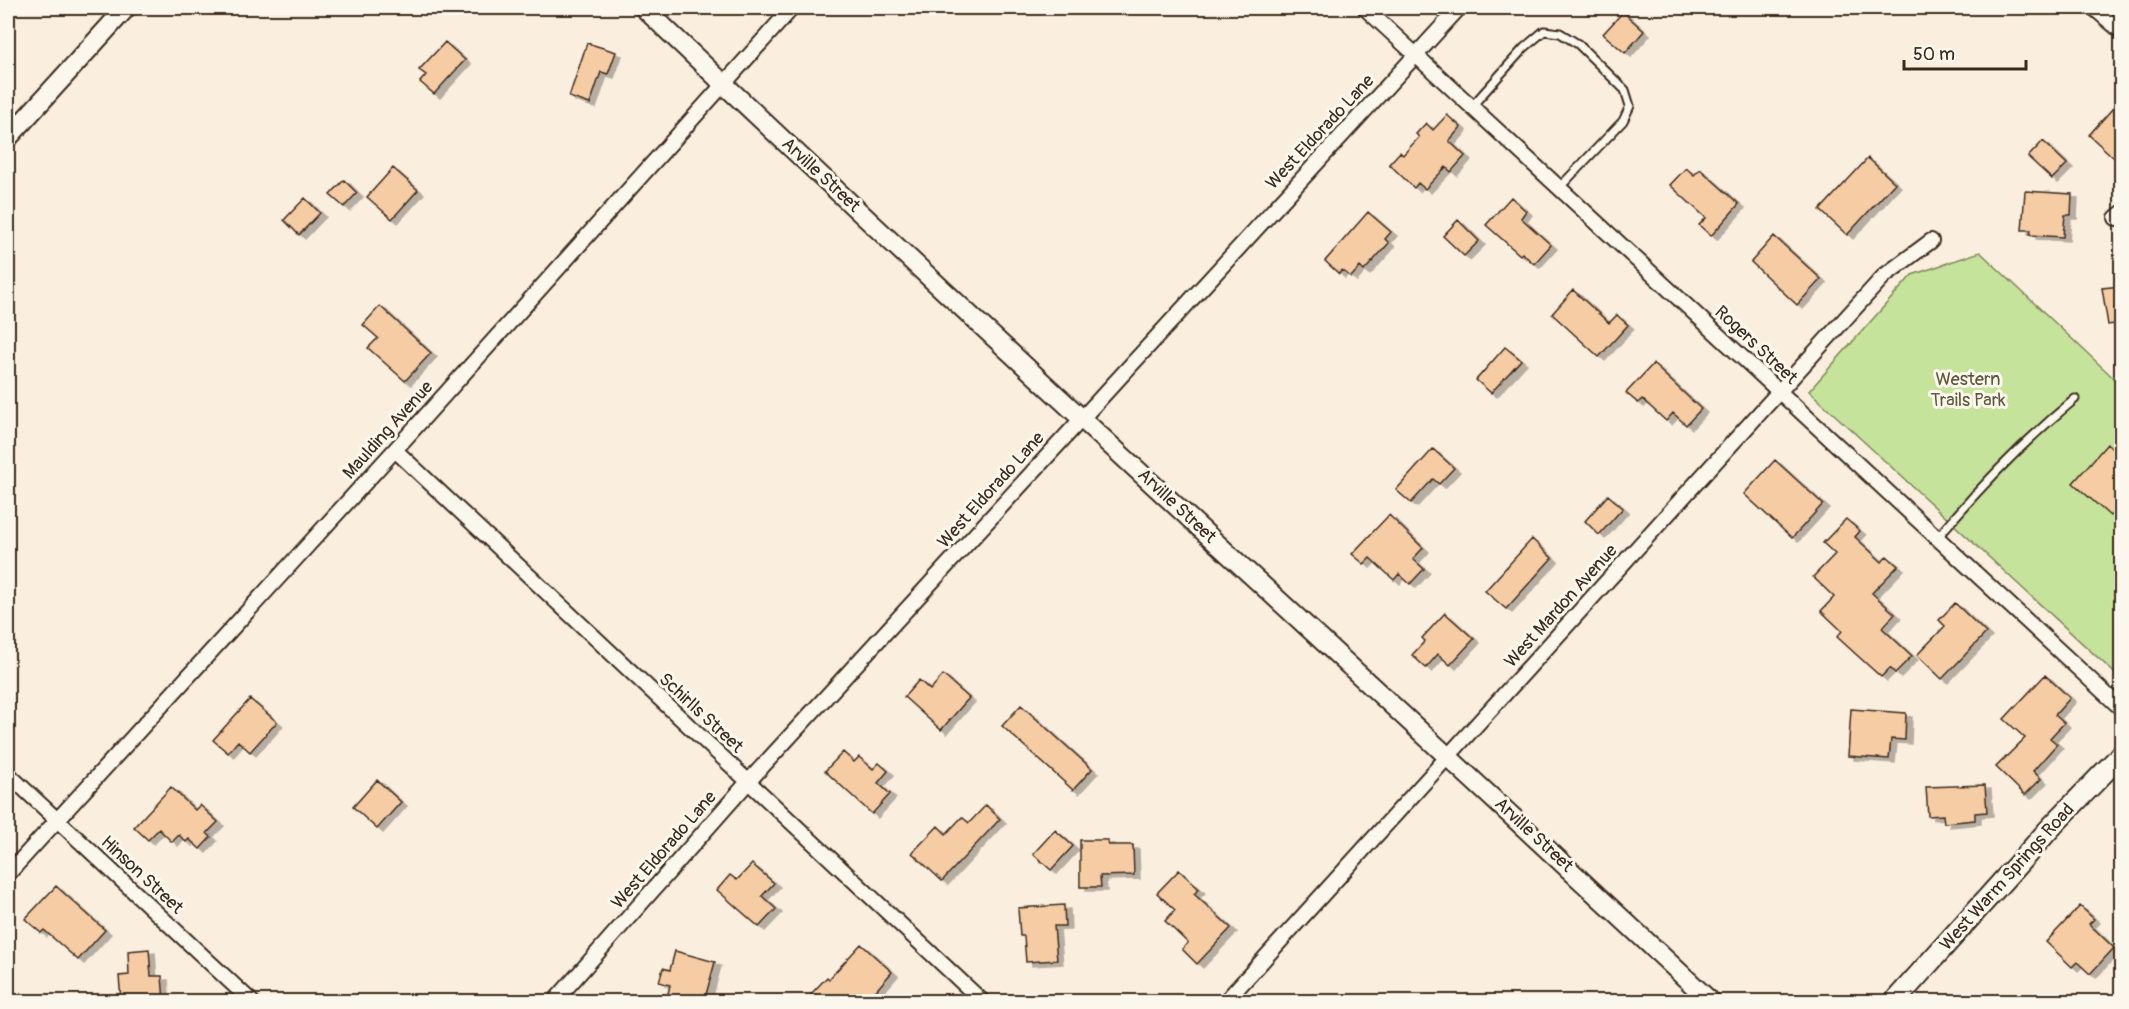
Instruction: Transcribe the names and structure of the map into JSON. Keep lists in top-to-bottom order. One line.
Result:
{"streets":{"main road":["West Warm Springs Road"],"street":["West Eldorado Lane","Arville Street","Rogers Street","Maulding Avenue","West Mardon Avenue","Schirlls Street","Hinson Street"]},"crossings":[["West Eldorado Lane","Arville Street"],["West Eldorado Lane","Rogers Street"],["West Eldorado Lane","Schirlls Street"],["Arville Street","Maulding Avenue"],["Arville Street","West Mardon Avenue"],["Rogers Street","West Mardon Avenue"],["Maulding Avenue","Schirlls Street"],["Maulding Avenue","Hinson Street"]],"parks":["Western Trails Park"],"scale_bar":"50 m"}
